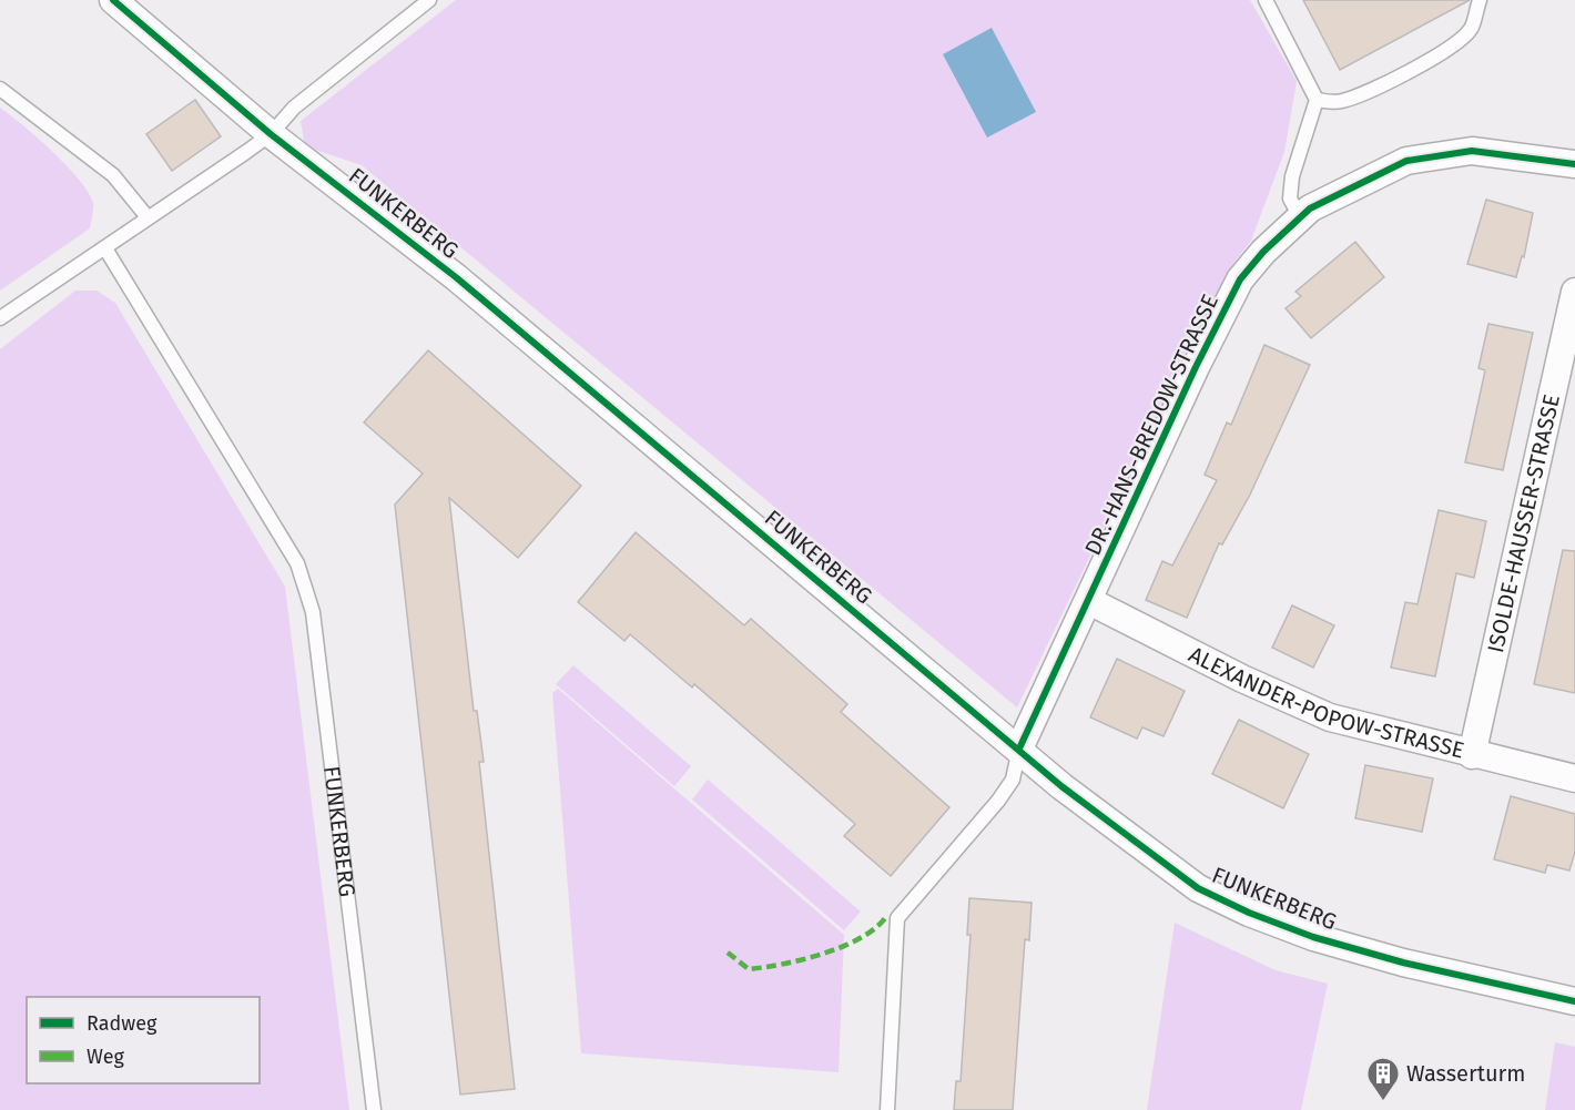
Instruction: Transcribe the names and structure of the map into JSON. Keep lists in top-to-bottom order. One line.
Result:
{"streets":{"street":["FUNKERBERG","DR.-HANS-BREDOW-STRASSE","ISOLDE-HAUSSER-STRASSE","ALEXANDER-POPOW-STRASSE"]},"crossings":[["FUNKERBERG","DR.-HANS-BREDOW-STRASSE"],["DR.-HANS-BREDOW-STRASSE","ALEXANDER-POPOW-STRASSE"],["ISOLDE-HAUSSER-STRASSE","ALEXANDER-POPOW-STRASSE"]],"places":{"building":["Wasserturm"]},"legend":["Radweg","Weg"]}
